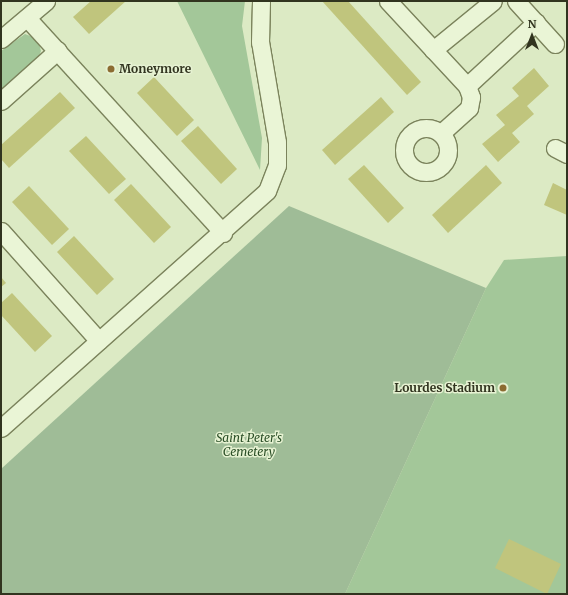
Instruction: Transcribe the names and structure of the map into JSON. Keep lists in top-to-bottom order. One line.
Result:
{"parks":["Saint Peter's Cemetery"],"places":["Moneymore","Lourdes Stadium"],"north":"top"}
